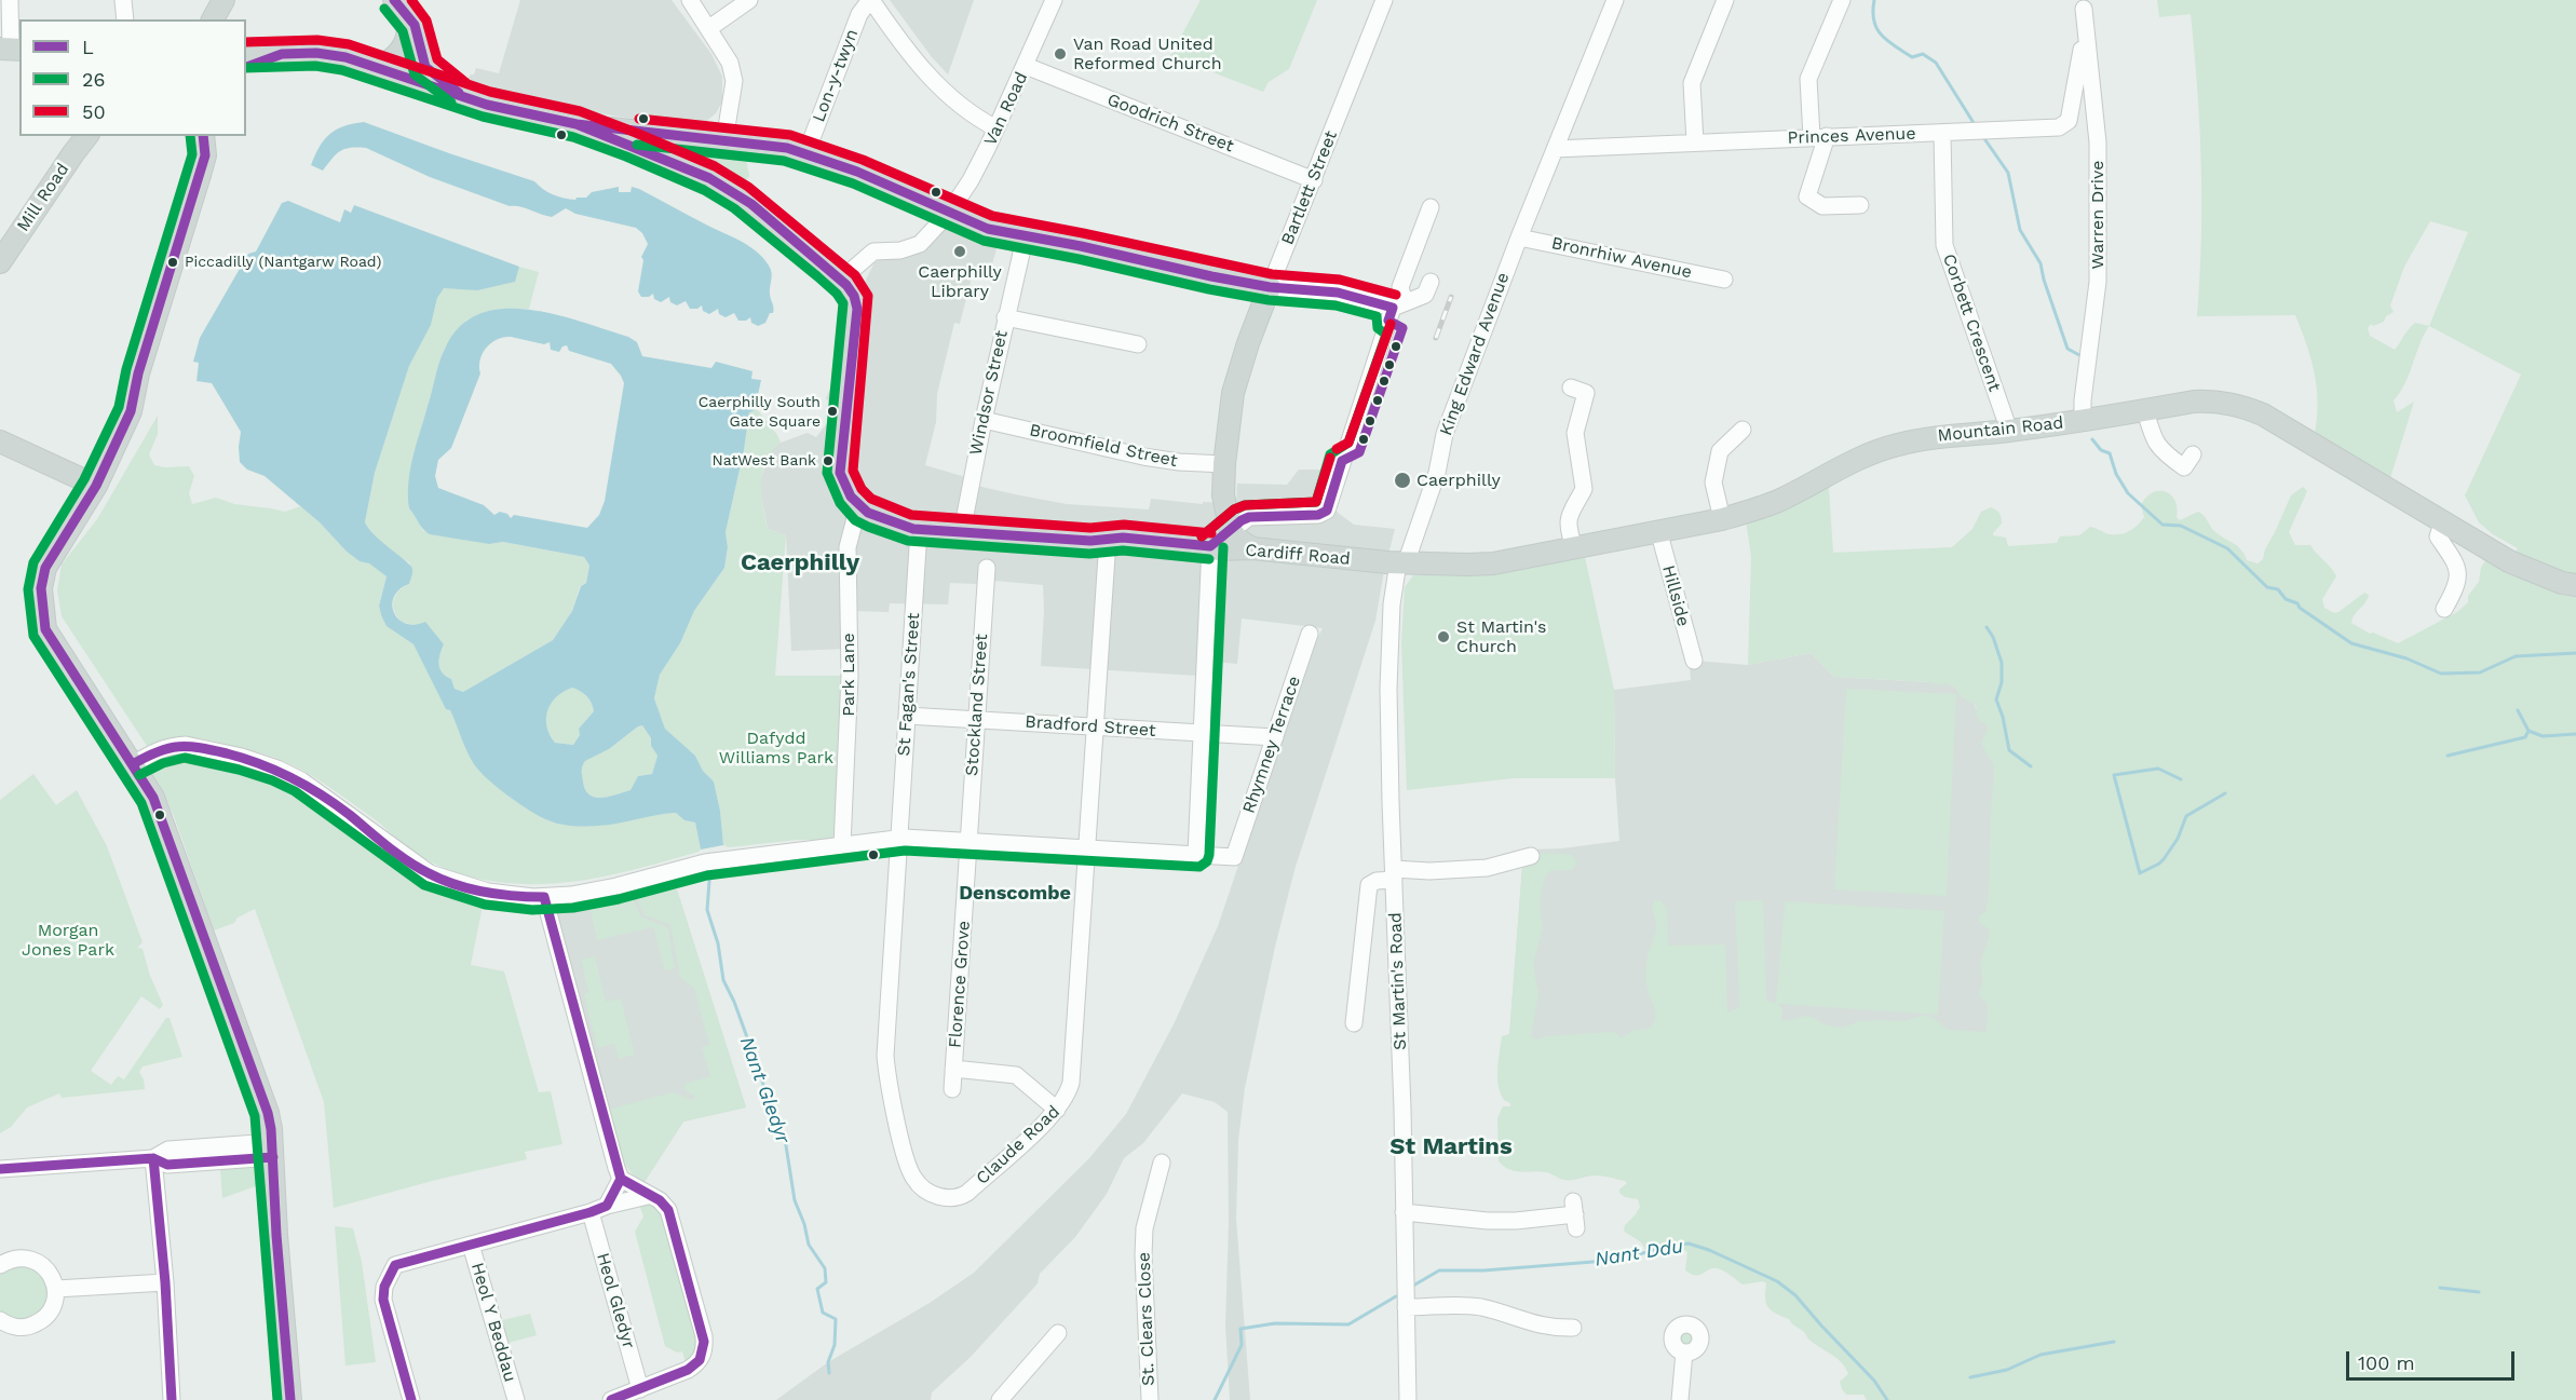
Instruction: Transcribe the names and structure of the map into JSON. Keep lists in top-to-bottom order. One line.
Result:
{"streets":{"main road":["Bartlett Street","Mill Road","Mountain Road","Cardiff Road"],"street":["Lon-y-twyn","Van Road","Goodrich Street","Princes Avenue","Warren Drive","Bronrhiw Avenue","Corbett Crescent","King Edward Avenue","Windsor Street","Broomfield Street","Hillside","Park Lane","St Fagan's Street","Stockland Street","Bradford Street","Rhymney Terrace","St Martin's Road","Florence Grove","Claude Road","Heol Gledyr","St. Clears Close","Heol Y Beddau"]},"crossings":[["Van Road","Goodrich Street"],["Goodrich Street","Bartlett Street"],["Princes Avenue","Warren Drive"],["Princes Avenue","Corbett Crescent"],["Princes Avenue","King Edward Avenue"],["Bartlett Street","Broomfield Street"],["Warren Drive","Mountain Road"],["Bronrhiw Avenue","King Edward Avenue"],["Corbett Crescent","Mountain Road"],["King Edward Avenue","Mountain Road"],["King Edward Avenue","Cardiff Road"],["King Edward Avenue","St Martin's Road"],["Windsor Street","Broomfield Street"],["Mountain Road","Cardiff Road"],["Mountain Road","Hillside"],["Mountain Road","St Martin's Road"],["Cardiff Road","Park Lane"],["Cardiff Road","St Fagan's Street"],["Cardiff Road","St Martin's Road"],["Cardiff Road","Claude Road"],["St Fagan's Street","Bradford Street"],["St Fagan's Street","Claude Road"],["Stockland Street","Bradford Street"],["Stockland Street","Florence Grove"],["Bradford Street","Rhymney Terrace"],["Bradford Street","Claude Road"]],"districts":["Caerphilly","Denscombe","St Martins"],"water":["Nant Gledyr","Nant Ddu"],"parks":["Dafydd Williams Park","Morgan Jones Park"],"places":["Van Road United Reformed Church","Caerphilly Library","Piccadilly (Nantgarw Road)","Caerphilly South Gate Square","NatWest Bank","Caerphilly","St Martin's Church"],"lines":["transit line L","transit line 50","transit line 26"],"legend":["L","26","50"],"scale_bar":"100 m"}
